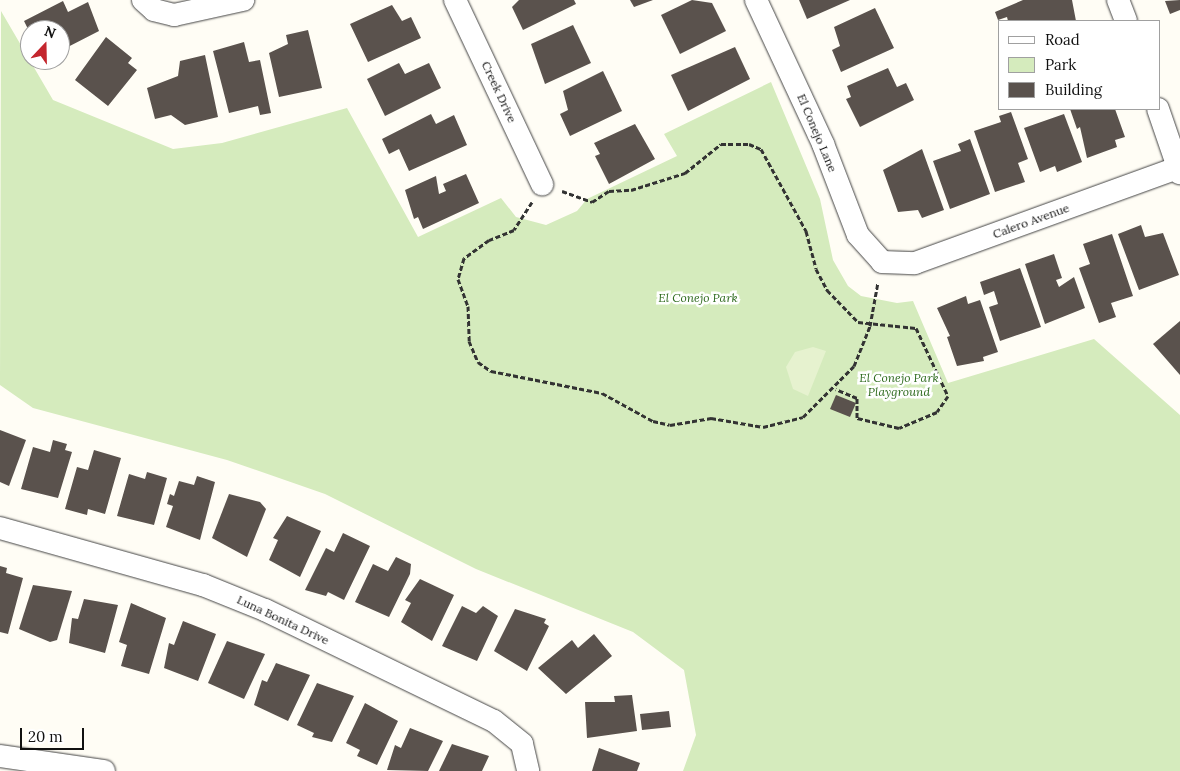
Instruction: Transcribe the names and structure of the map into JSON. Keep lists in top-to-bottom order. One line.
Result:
{"streets":{"street":["Creek Drive","El Conejo Lane","Calero Avenue","Luna Bonita Drive"]},"crossings":[["El Conejo Lane","Calero Avenue"]],"parks":["El Conejo Park","El Conejo Park Playground"],"legend":["Road","Park","Building"],"scale_bar":"20 m","north":"top"}
